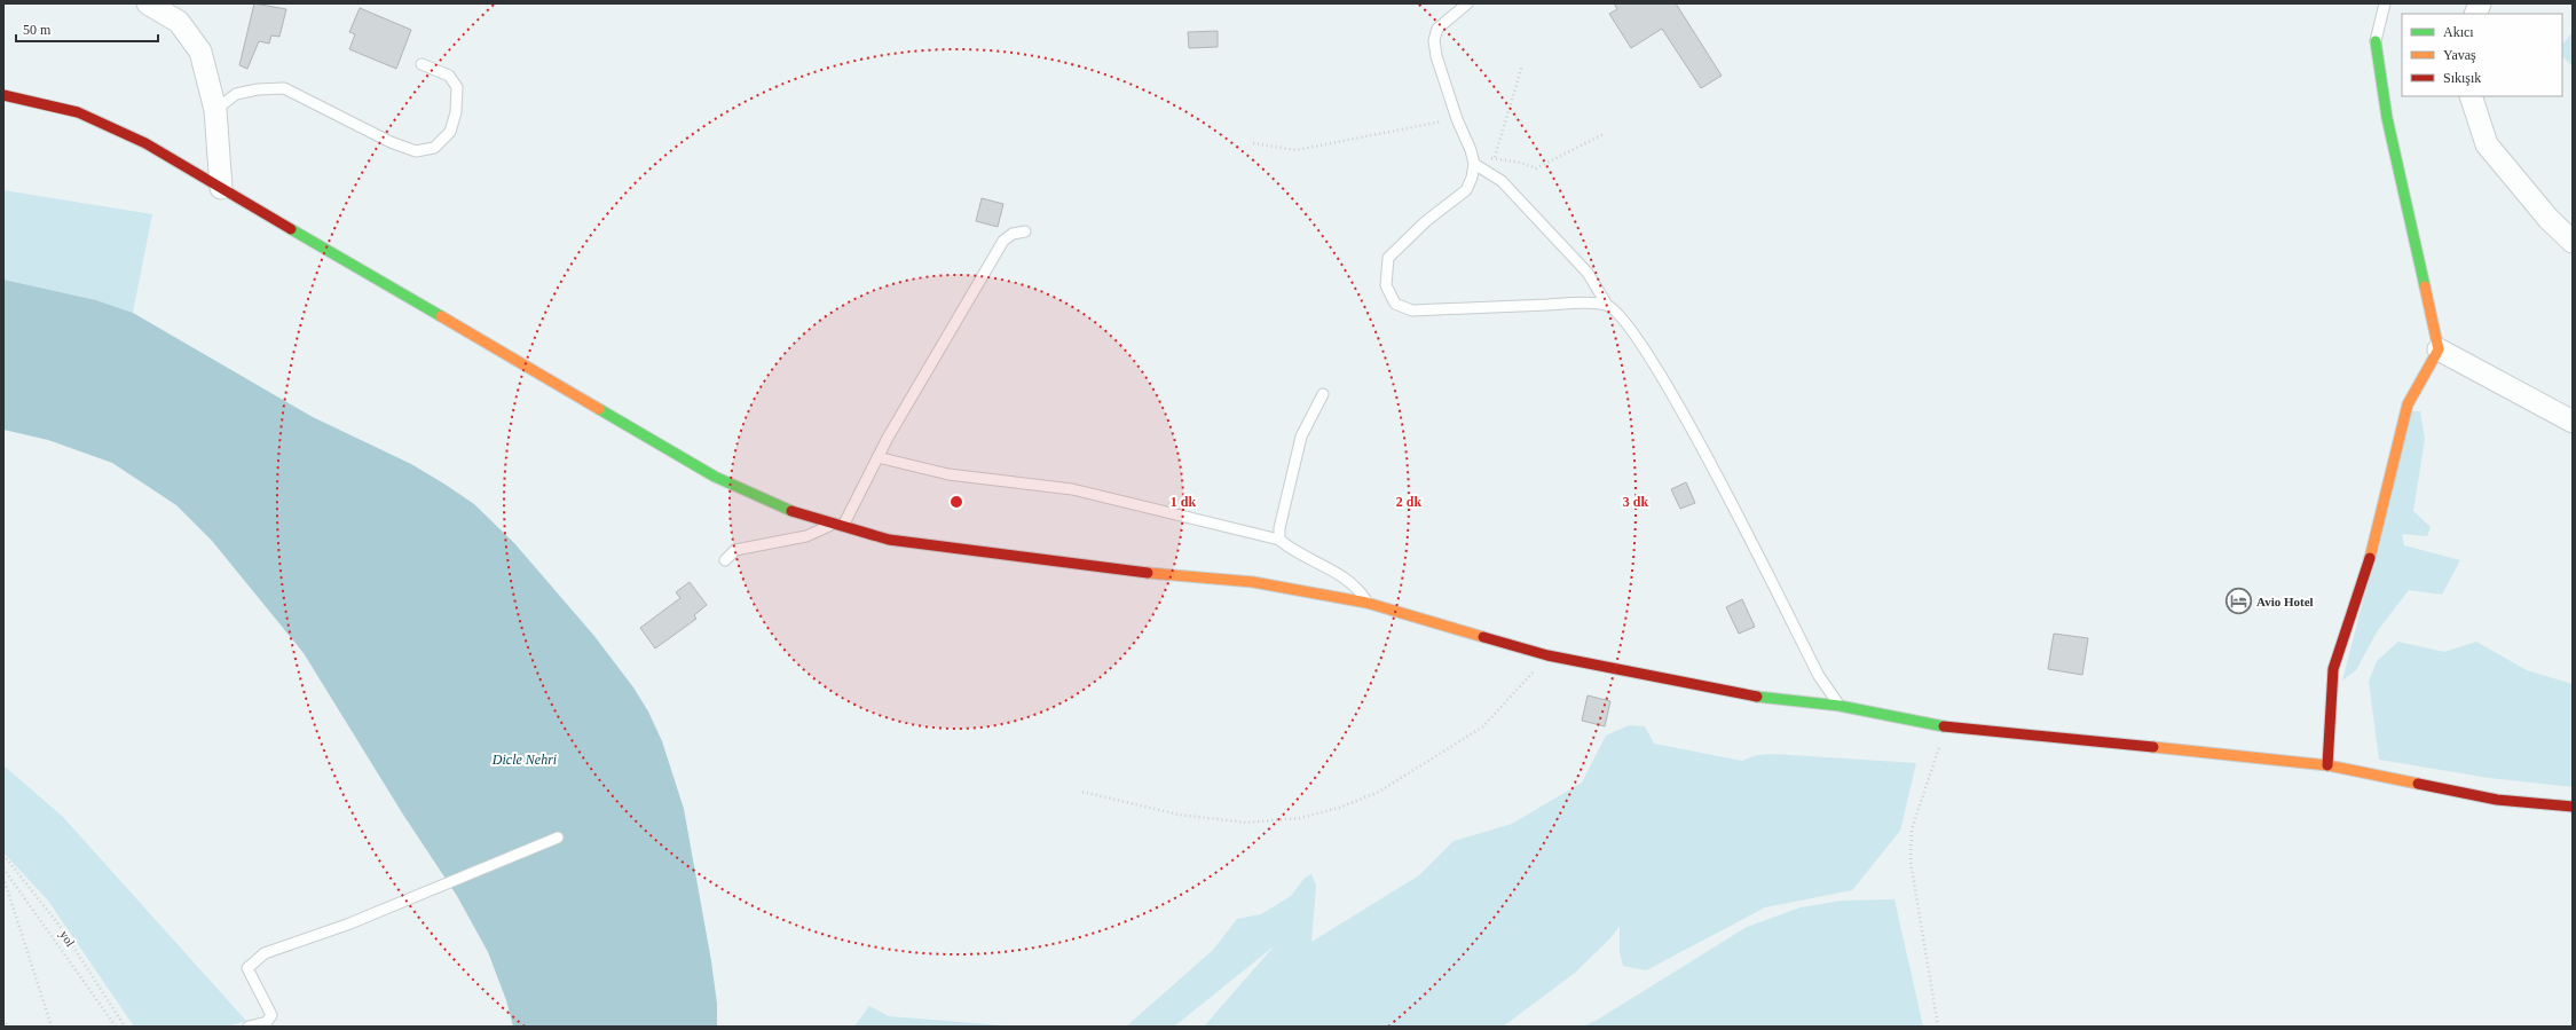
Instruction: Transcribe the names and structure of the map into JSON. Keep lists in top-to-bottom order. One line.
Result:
{"streets":{"path":["yol"]},"water":["Dicle Nehri"],"places":{"hotel":["Avio Hotel"]},"legend":["Akıcı","Yavaş","Sıkışık"],"scale_bar":"50 m","rings":["1 dk","2 dk","3 dk"]}
